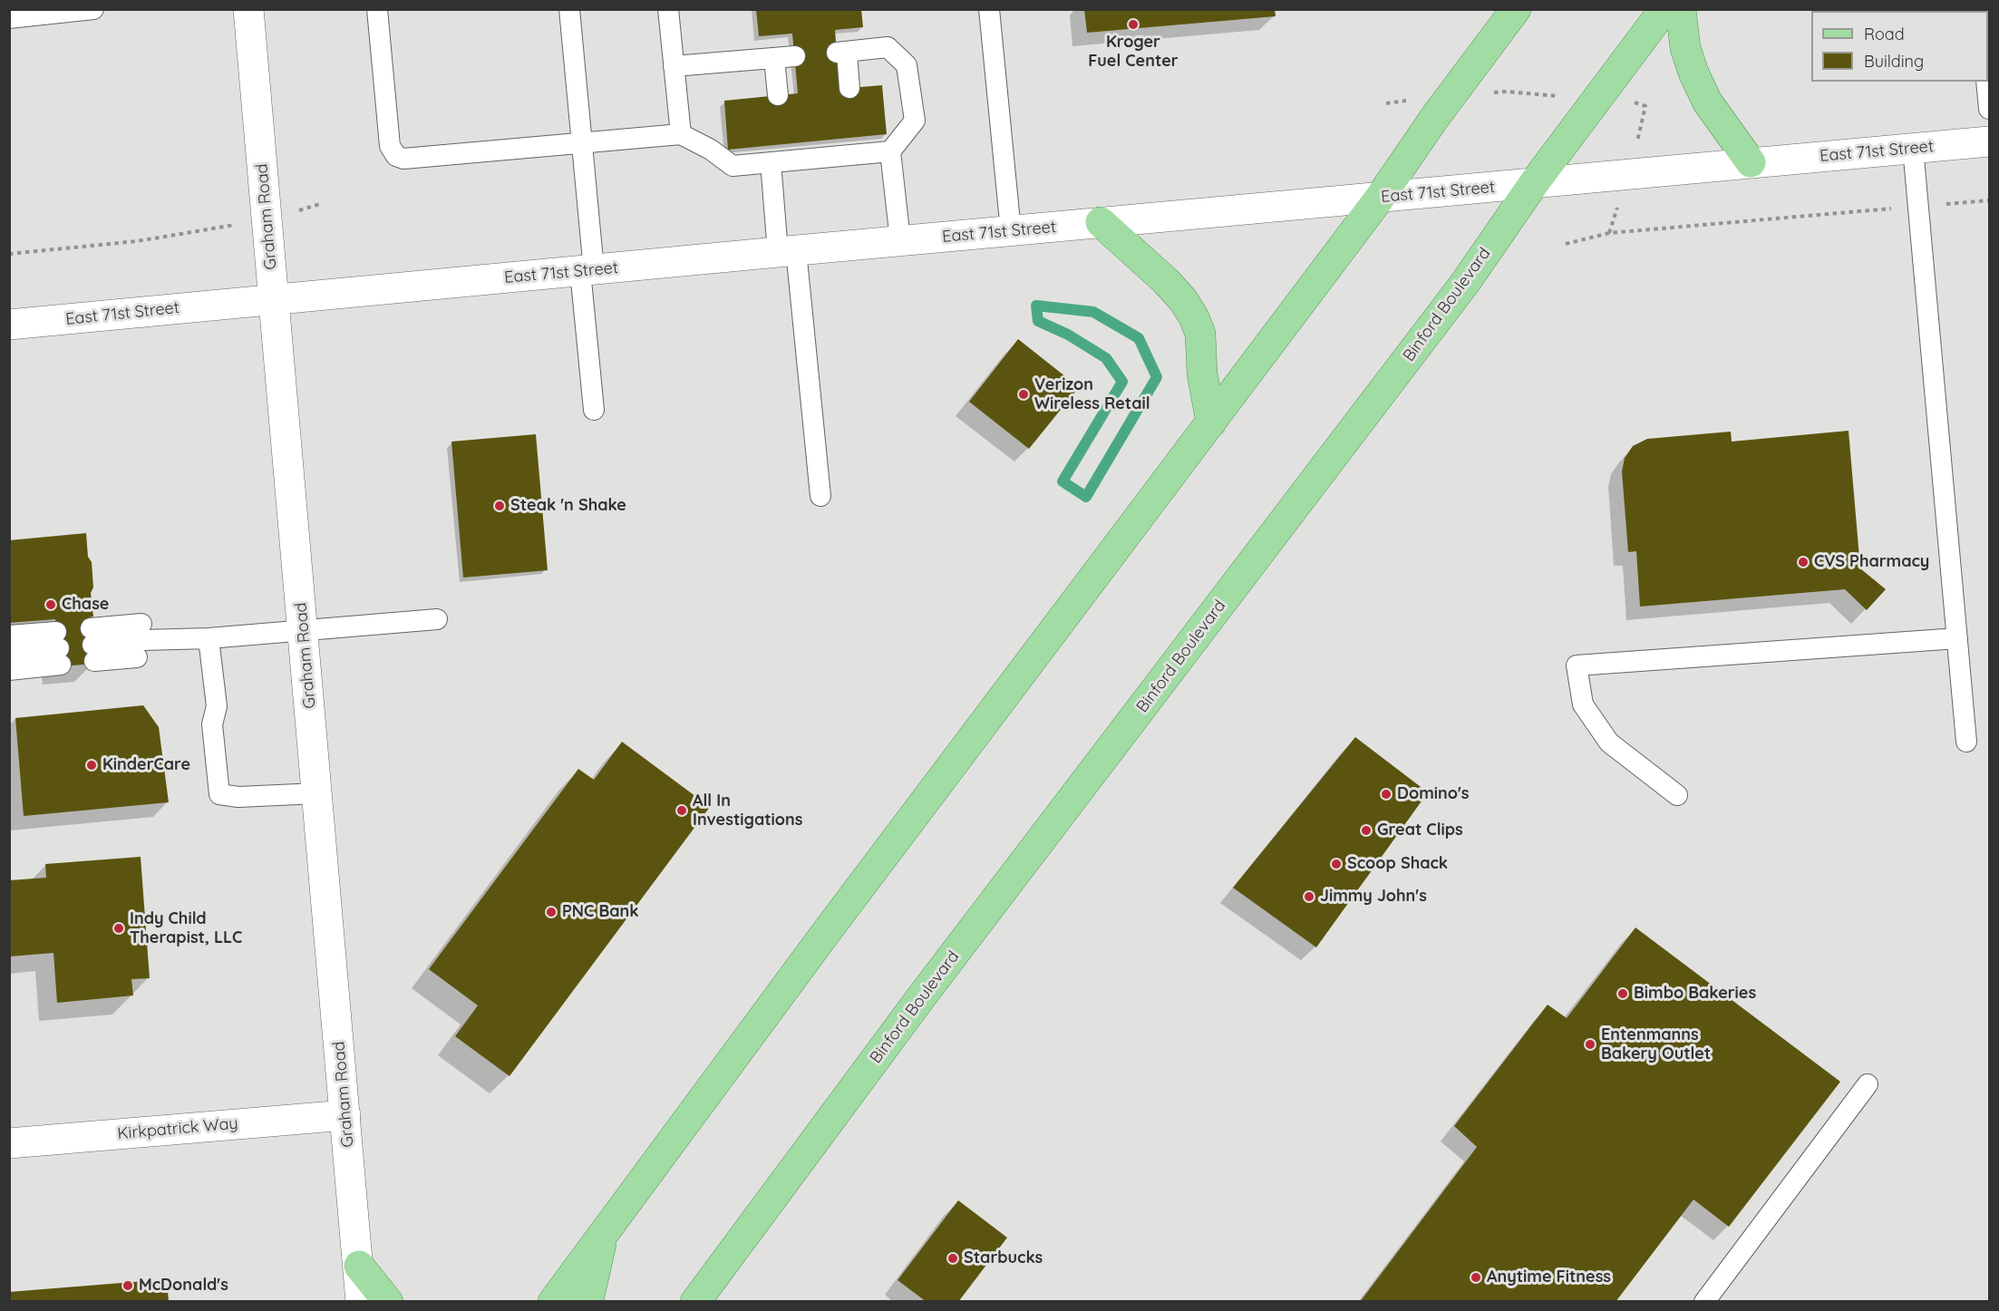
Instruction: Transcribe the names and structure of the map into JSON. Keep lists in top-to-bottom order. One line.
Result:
{"streets":{"main road":["East 71st Street","Graham Road","Binford Boulevard","Kirkpatrick Way"]},"crossings":[["East 71st Street","Graham Road"],["East 71st Street","Binford Boulevard"],["Graham Road","Kirkpatrick Way"]],"places":["Kroger Fuel Center","Verizon Wireless Retail","Steak 'n Shake","CVS Pharmacy","Chase","KinderCare","Domino's","All In Investigations","Great Clips","Scoop Shack","Jimmy John's","PNC Bank","Indy Child Therapist, LLC","Bimbo Bakeries","Entenmanns Bakery Outlet","Starbucks","Anytime Fitness","McDonald's"],"legend":["Road","Building"]}
